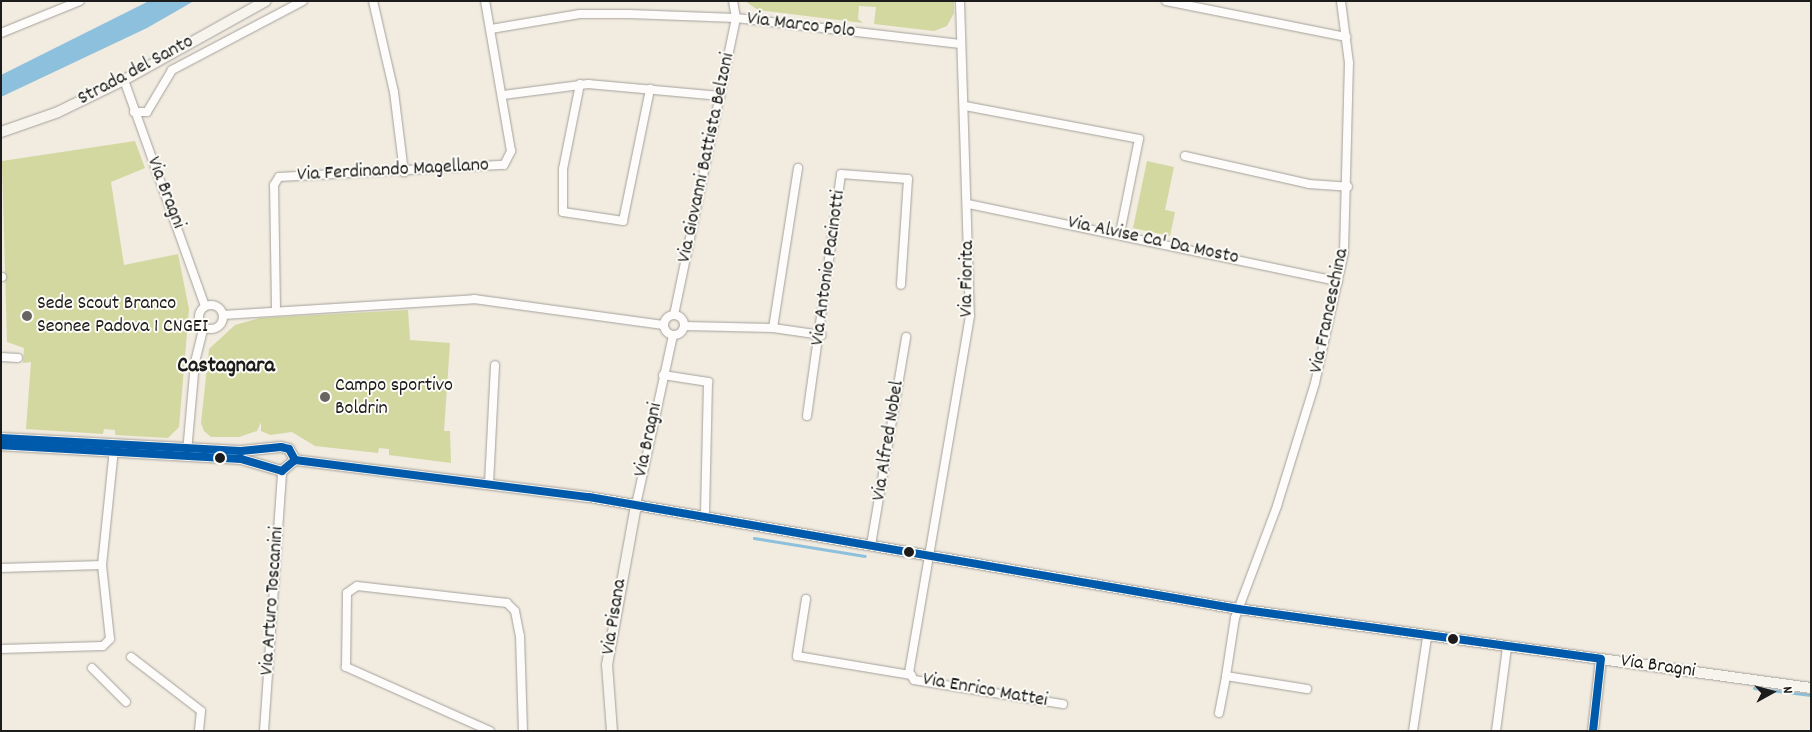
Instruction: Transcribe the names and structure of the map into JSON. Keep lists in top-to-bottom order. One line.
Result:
{"streets":{"street":["Via Marco Polo","Strada del Santo","Via Giovanni Battista Belzoni","Via Ferdinando Magellano","Via Bragni","Via Alvise Ca' Da Mosto","Via Antonio Pacinotti","Via Fiorita","Via Franceschina","Via Alfred Nobel","Via Arturo Toscanini","Via Pisana","Via Enrico Mattei"]},"crossings":[["Via Marco Polo","Via Giovanni Battista Belzoni"],["Via Marco Polo","Via Ferdinando Magellano"],["Via Marco Polo","Via Fiorita"],["Strada del Santo","Via Bragni"],["Via Bragni","Via Fiorita"],["Via Bragni","Via Franceschina"],["Via Bragni","Via Alfred Nobel"],["Via Bragni","Via Pisana"],["Via Bragni","Via Enrico Mattei"],["Via Alvise Ca' Da Mosto","Via Fiorita"],["Via Alvise Ca' Da Mosto","Via Franceschina"],["Via Fiorita","Via Enrico Mattei"]],"districts":["Castagnara"],"places":["Sede Scout Branco Seonee Padova 1 CNGEI","Campo sportivo Boldrin"],"north":"right"}
